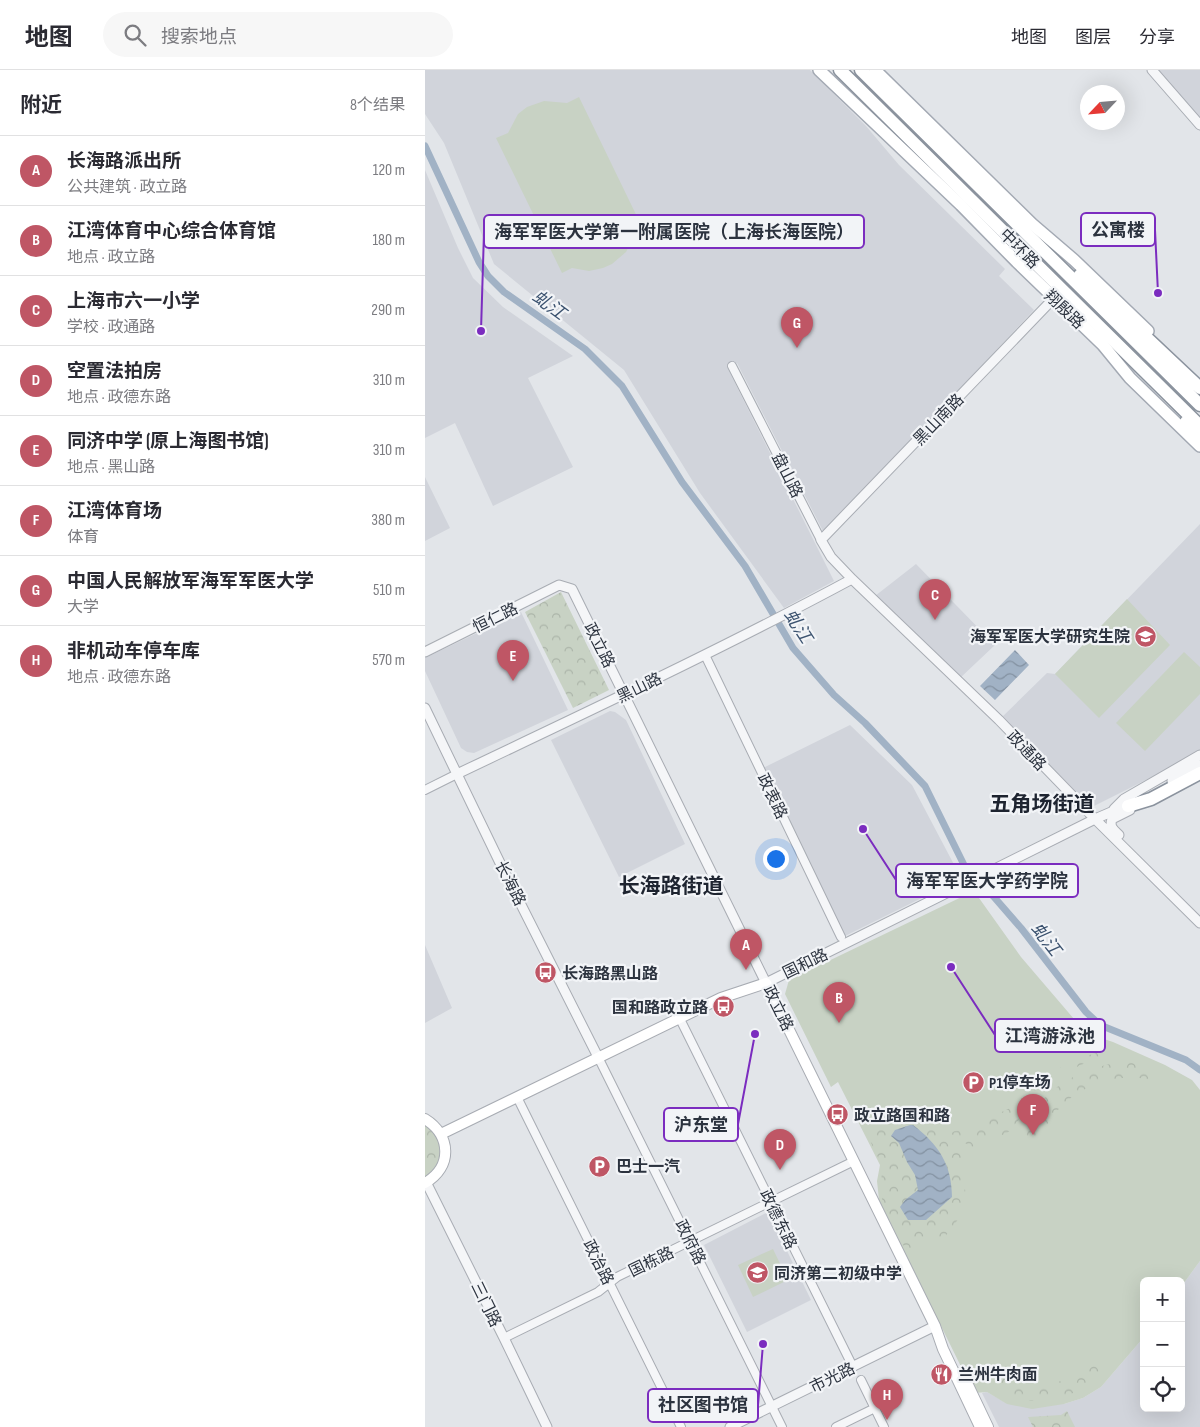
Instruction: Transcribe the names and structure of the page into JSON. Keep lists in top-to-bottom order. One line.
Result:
{"streets":{"highway":["中环路"],"main road":["翔殷路","政立路","国和路"],"street":["黑山南路","盘山路","恒仁路","黑山路","政通路","政衷路","长海路","政德东路","政府路","国栋路","政治路","三门路","市光路"]},"crossings":[["翔殷路","黑山南路"],["黑山南路","盘山路"],["盘山路","黑山路"],["盘山路","政通路"],["恒仁路","政立路"],["政立路","黑山路"],["政立路","国和路"],["政立路","国栋路"],["政立路","市光路"],["黑山路","政通路"],["黑山路","政衷路"],["黑山路","长海路"],["政通路","国和路"],["长海路","国和路"],["长海路","政府路"],["国和路","政德东路"],["国和路","政府路"],["国和路","政治路"],["政德东路","国栋路"],["政德东路","市光路"],["政府路","国栋路"],["政府路","市光路"],["国栋路","政治路"],["国栋路","三门路"]],"districts":["五角场街道","长海路街道"],"water":["虬江"],"places":{"other":["公寓楼","海军军医大学第一附属医院（上海长海医院）","海军军医大学药学院","江湾游泳池","沪东堂","社区图书馆"],"school or university":["海军军医大学研究生院","同济第二初级中学"],"bus stop":["长海路黑山路","国和路政立路","政立路国和路"],"parking":["P1停车场","巴士一汽"],"restaurant":["兰州牛肉面"]},"north":"bottom left","page":{"header":"地图","search":"搜索地点","nav":["地图","图层","分享"],"heading":["附近","8个结果"],"list":[{"mark":"A","name":"长海路派出所","note":"公共建筑 · 政立路","value":"120 m"},{"mark":"B","name":"江湾体育中心综合体育馆","note":"地点 · 政立路","value":"180 m"},{"mark":"C","name":"上海市六一小学","note":"学校 · 政通路","value":"290 m"},{"mark":"D","name":"空置法拍房","note":"地点 · 政德东路","value":"310 m"},{"mark":"E","name":"同济中学 (原上海图书馆)","note":"地点 · 黑山路","value":"310 m"},{"mark":"F","name":"江湾体育场","note":"体育","value":"380 m"},{"mark":"G","name":"中国人民解放军海军军医大学","note":"大学","value":"510 m"},{"mark":"H","name":"非机动车停车库","note":"地点 · 政德东路","value":"570 m"}],"pins":["G","C","E","A","B","F","D","H"],"map_buttons":["+","−"]}}
